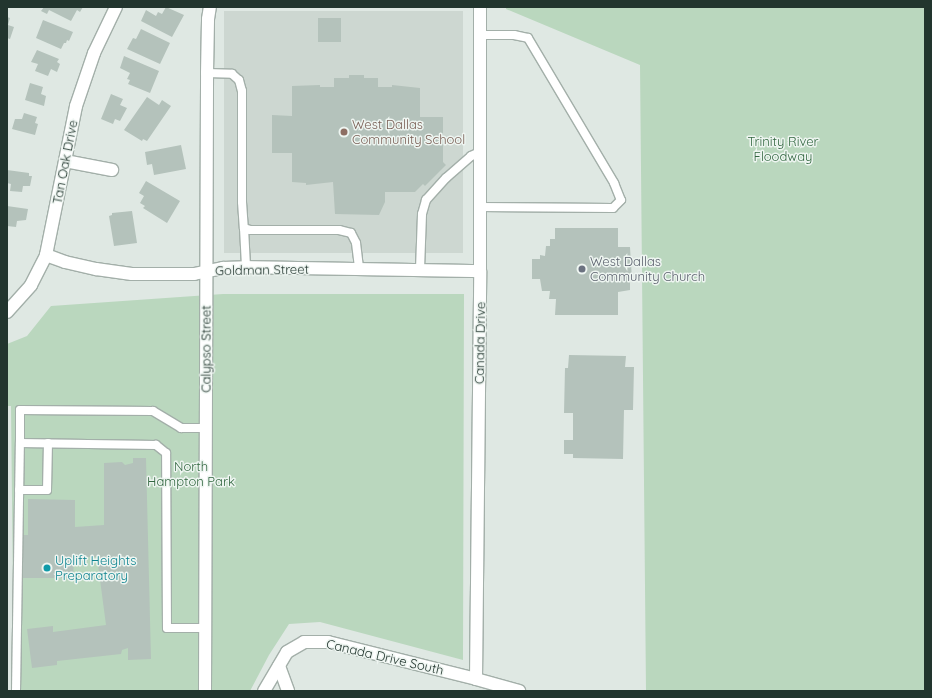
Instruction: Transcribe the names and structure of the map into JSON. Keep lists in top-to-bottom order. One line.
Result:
{"streets":{"street":["Tan Oak Drive","Goldman Street","Canada Drive","Calypso Street","Canada Drive South"]},"crossings":[["Tan Oak Drive","Goldman Street"],["Goldman Street","Canada Drive"],["Goldman Street","Calypso Street"],["Canada Drive","Canada Drive South"]],"parks":["Trinity River Floodway","North Hampton Park"],"places":["West Dallas Community School","West Dallas Community Church","Uplift Heights Preparatory"]}
